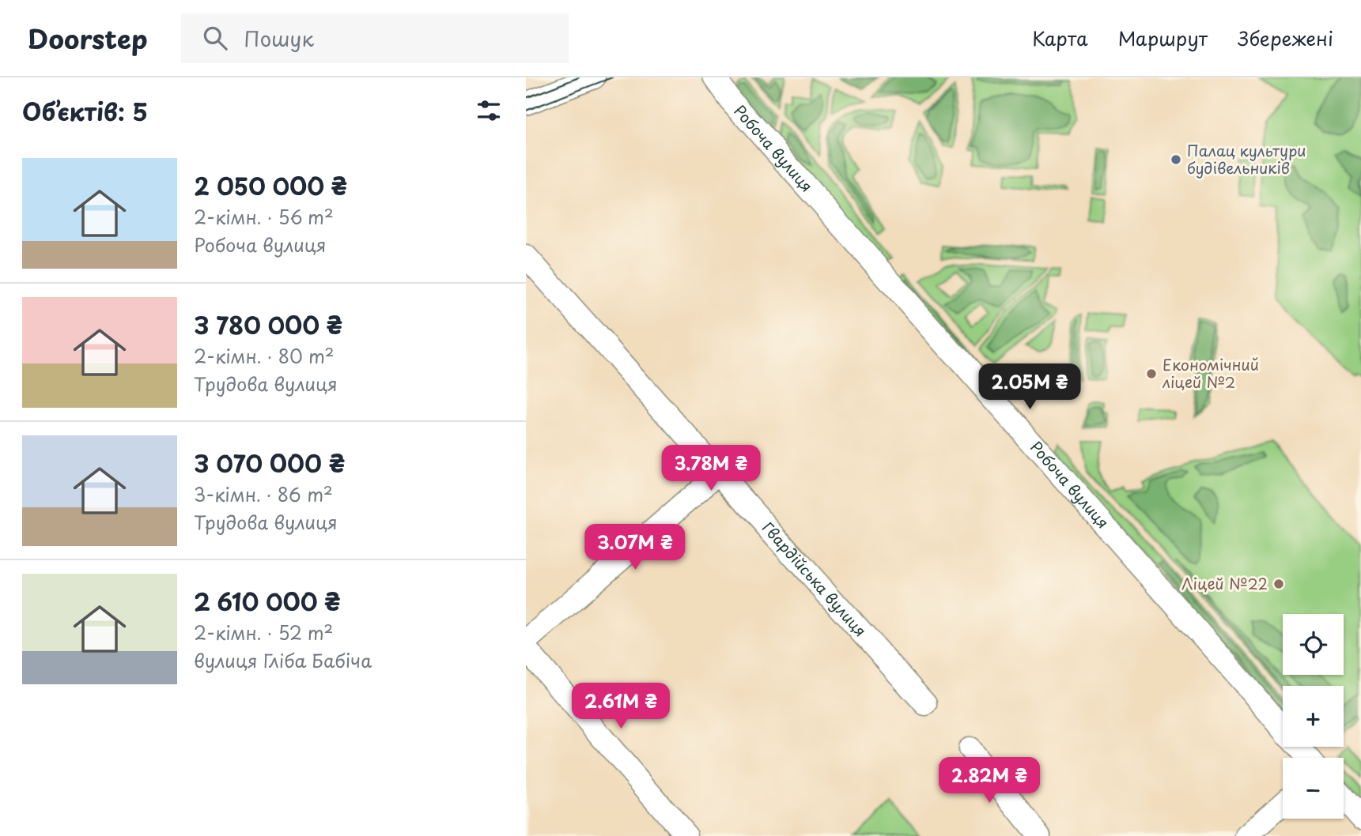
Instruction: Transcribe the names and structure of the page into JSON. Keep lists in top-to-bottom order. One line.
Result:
{"streets":{"street":["Робоча вулиця","Гвардійська вулиця"]},"places":["Палац культури будівельників","Економічний ліцей №2","Ліцей №22"],"page":{"header":"Doorstep","search":"Пошук","nav":["Карта","Маршрут","Збережені"],"heading":"Об’єктів: 5","list":[{"name":"2 050 000 ₴","note":"2-кімн. · 56 m² · Робоча вулиця"},{"name":"3 780 000 ₴","note":"2-кімн. · 80 m² · Трудова вулиця"},{"name":"3 070 000 ₴","note":"3-кімн. · 86 m² · Трудова вулиця"},{"name":"2 610 000 ₴","note":"2-кімн. · 52 m² · вулиця Гліба Бабіча"}],"price":["2.05M ₴","3.78M ₴","3.07M ₴","2.61M ₴","2.82M ₴"],"map_buttons":["+","−"]}}
